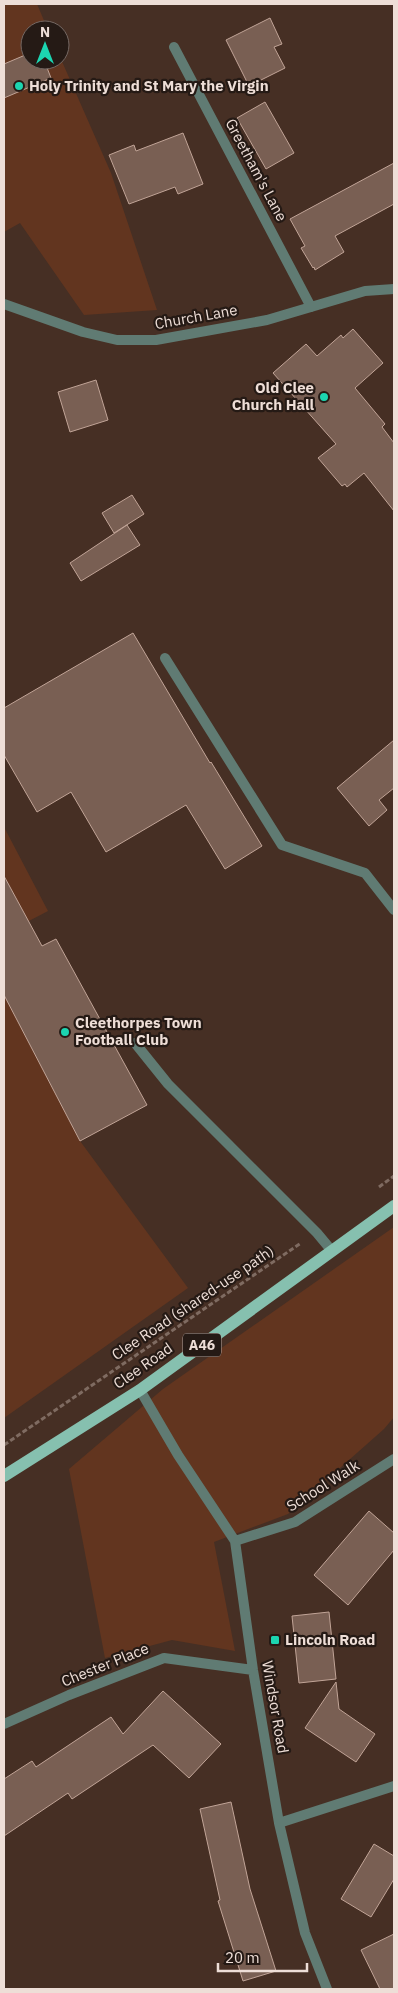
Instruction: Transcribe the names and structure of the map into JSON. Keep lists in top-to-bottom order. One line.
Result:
{"streets":{"main road":["A46","Clee Road"],"street":["Greetham's Lane","Church Lane","School Walk","Chester Place","Windsor Road"],"path":["Clee Road (shared-use path)"]},"crossings":[["Greetham's Lane","Church Lane"],["Clee Road","Windsor Road"],["School Walk","Windsor Road"],["Chester Place","Windsor Road"]],"places":{"other":["Holy Trinity and St Mary the Virgin","Old Clee Church Hall","Cleethorpes Town Football Club"],"transit":["Lincoln Road"]},"scale_bar":"20 m","north":"top"}
